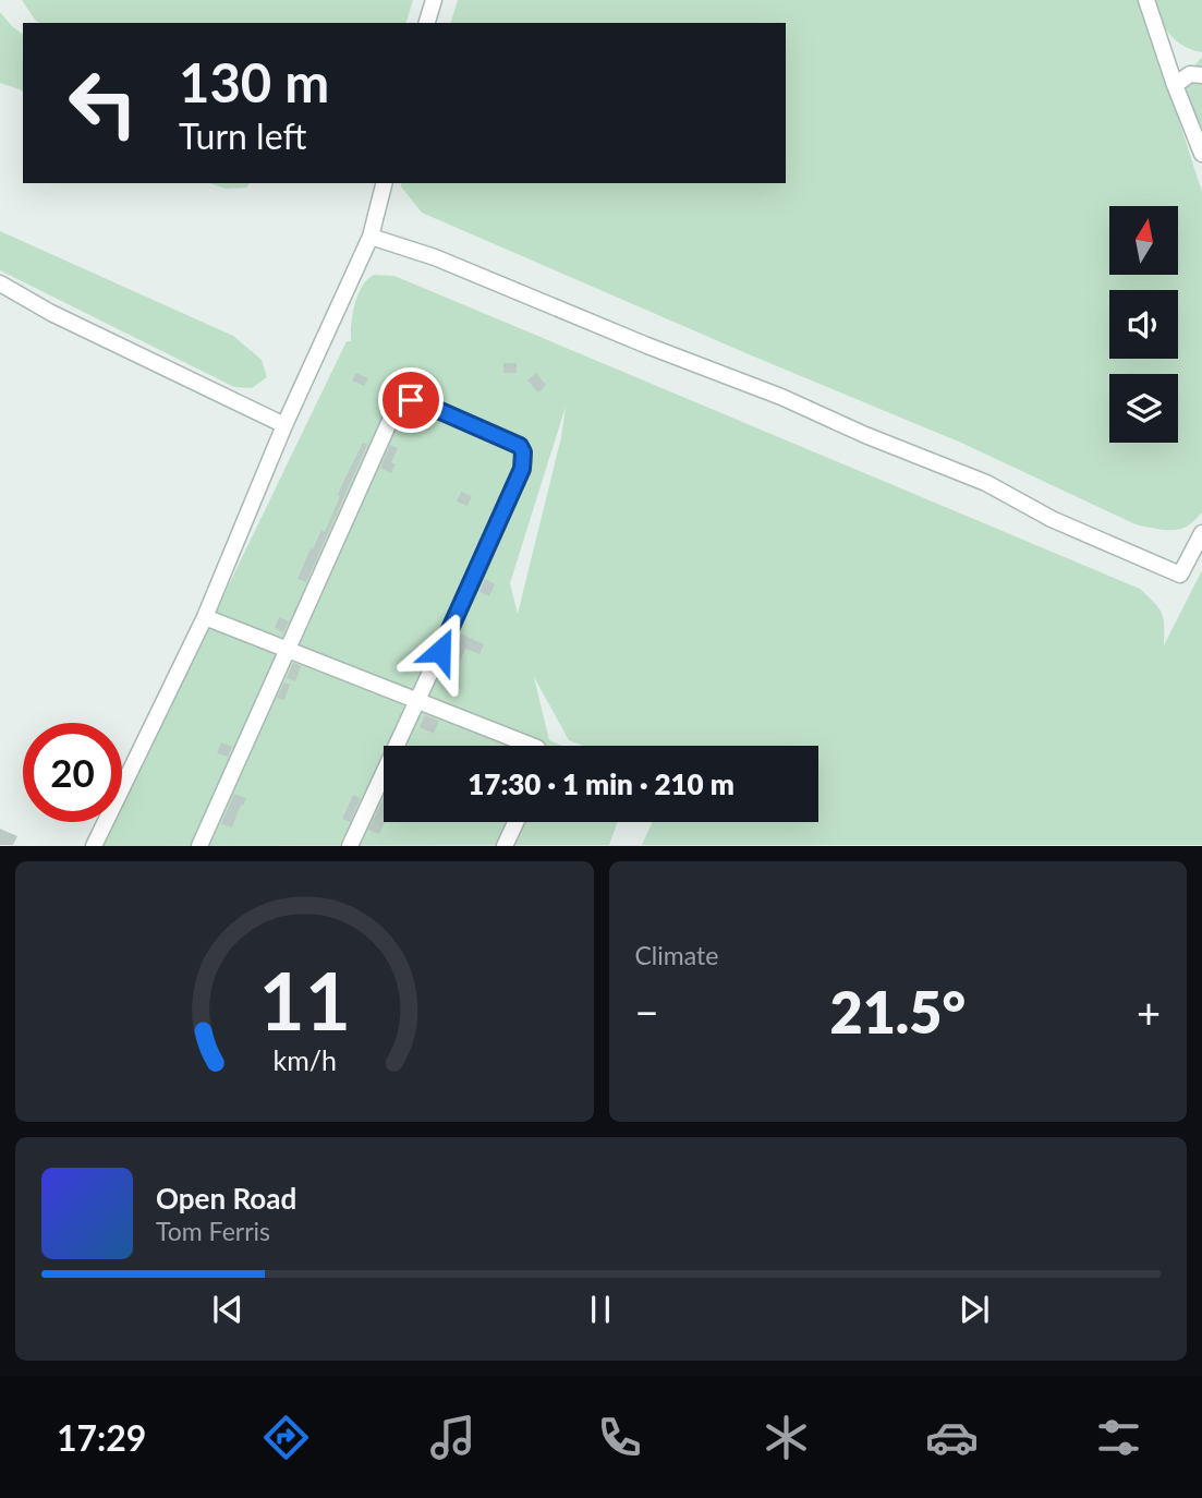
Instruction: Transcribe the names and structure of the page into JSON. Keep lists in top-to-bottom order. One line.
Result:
{"north":"top","page":{"turn":["130 m","Turn left"],"limit":"20","trip":"17:30 · 1 min · 210 m","tile":"Climate","heat":["−","21.5°","+"],"song":["Open Road","Tom Ferris"],"tabs":"17:29","gauge":["11","km/h"]}}
